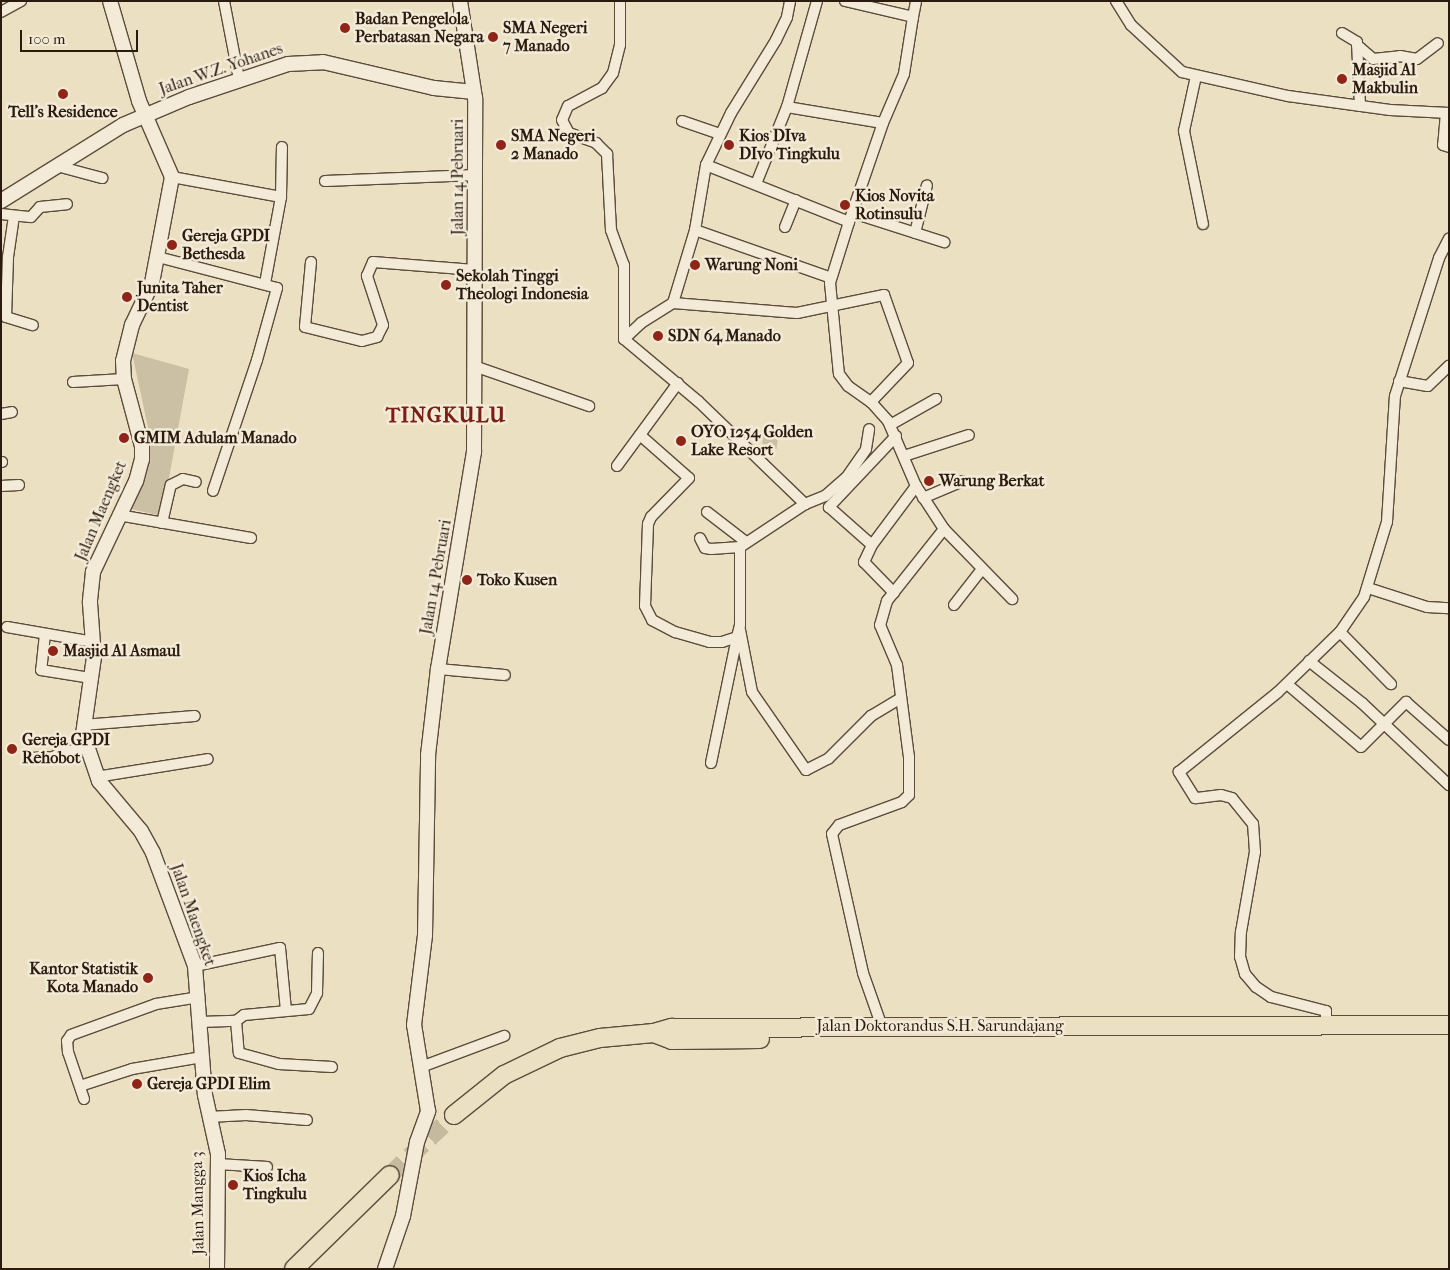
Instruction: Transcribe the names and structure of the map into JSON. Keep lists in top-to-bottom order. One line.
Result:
{"streets":{"highway":["Jalan Doktorandus S.H. Sarundajang"],"street":["Jalan W.Z. Yohanes","Jalan 14 Pebruari","Jalan Maengket","Jalan Mangga 3"]},"crossings":[["Jalan W.Z. Yohanes","Jalan 14 Pebruari"],["Jalan Maengket","Jalan Mangga 3"]],"districts":["TINGKULU"],"places":["Badan Pengelola Perbatasan Negara","SMA Negeri 7 Manado","Masjid Al Makbulin","Tell's Residence","SMA Negeri 2 Manado","Kios DIva DIvo Tingkulu","Kios Novita Rotinsulu","Gereja GPDI Bethesda","Warung Noni","Sekolah Tinggi Theologi Indonesia","Junita Taher Dentist","SDN 64 Manado","GMIM Adulam Manado","OYO 1254 Golden Lake Resort","Warung Berkat","Toko Kusen","Masjid Al Asmaul","Gereja GPDI Rehobot","Kantor Statistik Kota Manado","Gereja GPDI Elim","Kios Icha Tingkulu"],"scale_bar":"100 m"}
